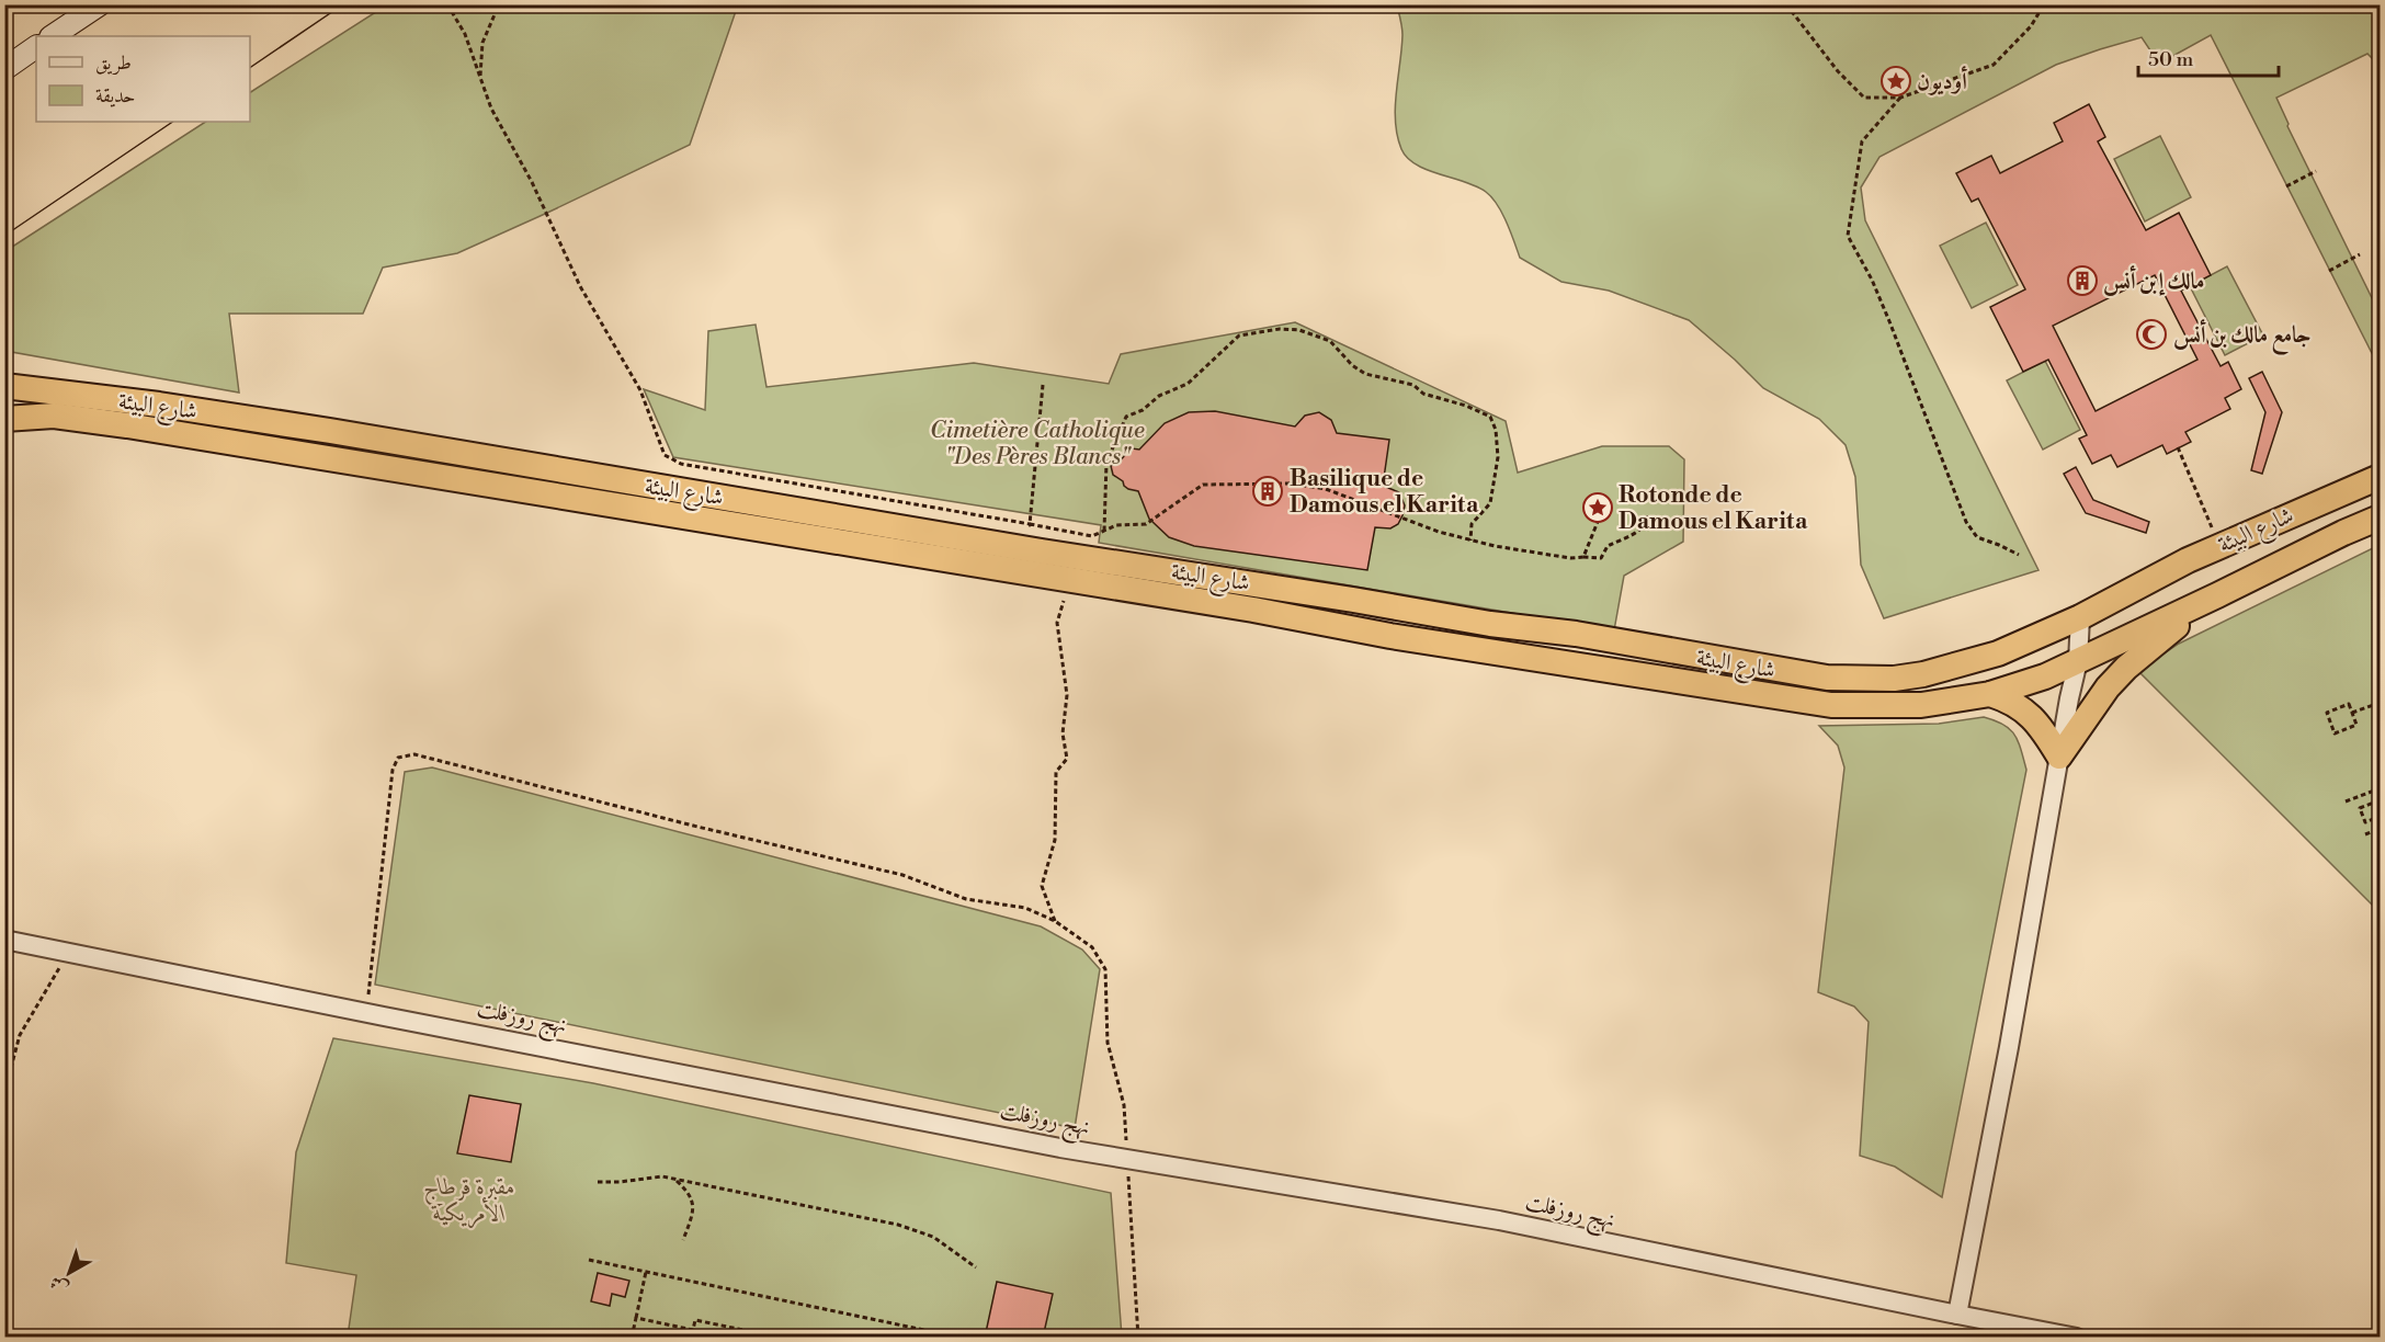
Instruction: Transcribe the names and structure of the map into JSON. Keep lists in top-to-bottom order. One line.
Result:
{"streets":{"highway":["شارع البيئة"],"street":["نهج روزفلت"]},"parks":["Cimetière Catholique \"Des Pères Blancs\"","مقبرة قرطاج الأمريكية"],"places":{"place":["أوديون","Rotonde de Damous el Karita"],"building":["مالك إبن أنس","Basilique de Damous el Karita"],"mosque":["جامع مالك بن أنس"]},"legend":["طريق","حديقة"],"scale_bar":"50 m","north":"bottom left"}
